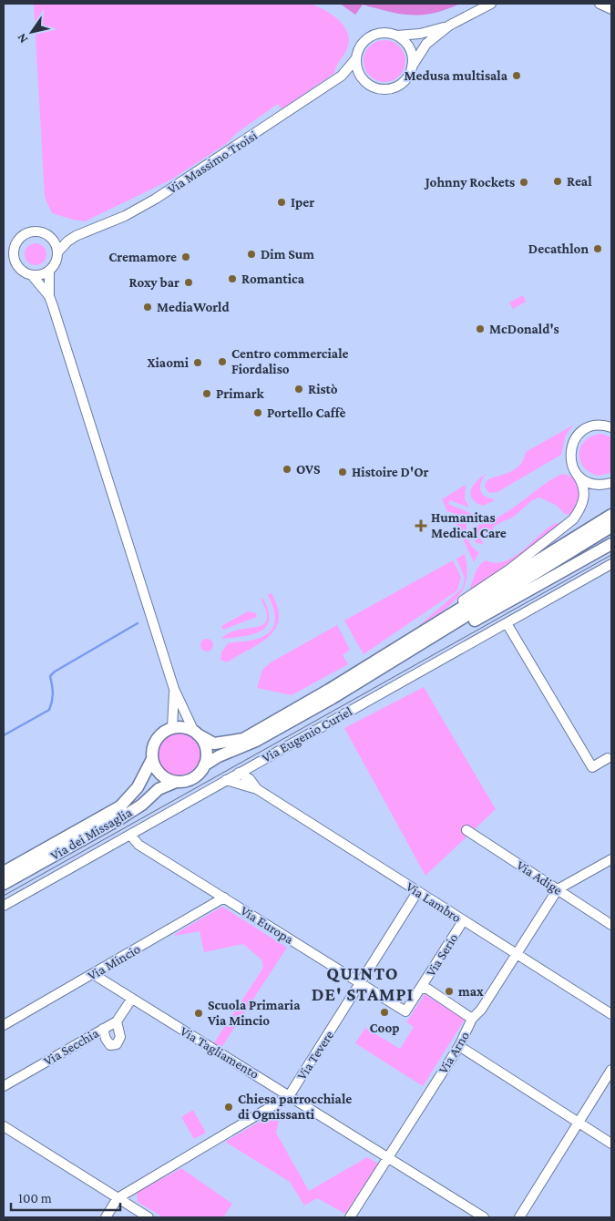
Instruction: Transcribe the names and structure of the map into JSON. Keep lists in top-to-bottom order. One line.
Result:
{"streets":{"main road":["Via Eugenio Curiel","Via dei Missaglia"],"street":["Via Massimo Troisi","Via Adige","Via Lambro","Via Europa","Via Serio","Via Mincio","Via Secchia","Via Tagliamento","Via Arno","Via Tevere"]},"crossings":[["Via Eugenio Curiel","Via dei Missaglia"],["Via Eugenio Curiel","Via Europa"],["Via Adige","Via Arno"],["Via Lambro","Via Serio"],["Via Lambro","Via Arno"],["Via Lambro","Via Tevere"],["Via Europa","Via Serio"],["Via Europa","Via Mincio"],["Via Europa","Via Tevere"],["Via Mincio","Via Tagliamento"],["Via Secchia","Via Tagliamento"],["Via Tagliamento","Via Arno"],["Via Tagliamento","Via Tevere"]],"districts":["QUINTO DE' STAMPI"],"places":{"other":["Medusa multisala","Real","Johnny Rockets","Iper","Decathlon","Dim Sum","Cremamore","Romantica","Roxy bar","MediaWorld","McDonald's","Centro commerciale Fiordaliso","Xiaomi","Ristò","Primark","Portello Caffè","OVS","Histoire D'Or","max","Coop","Scuola Primaria Via Mincio","Chiesa parrocchiale di Ognissanti"],"health":["Humanitas Medical Care"]},"scale_bar":"100 m","north":"bottom left"}
